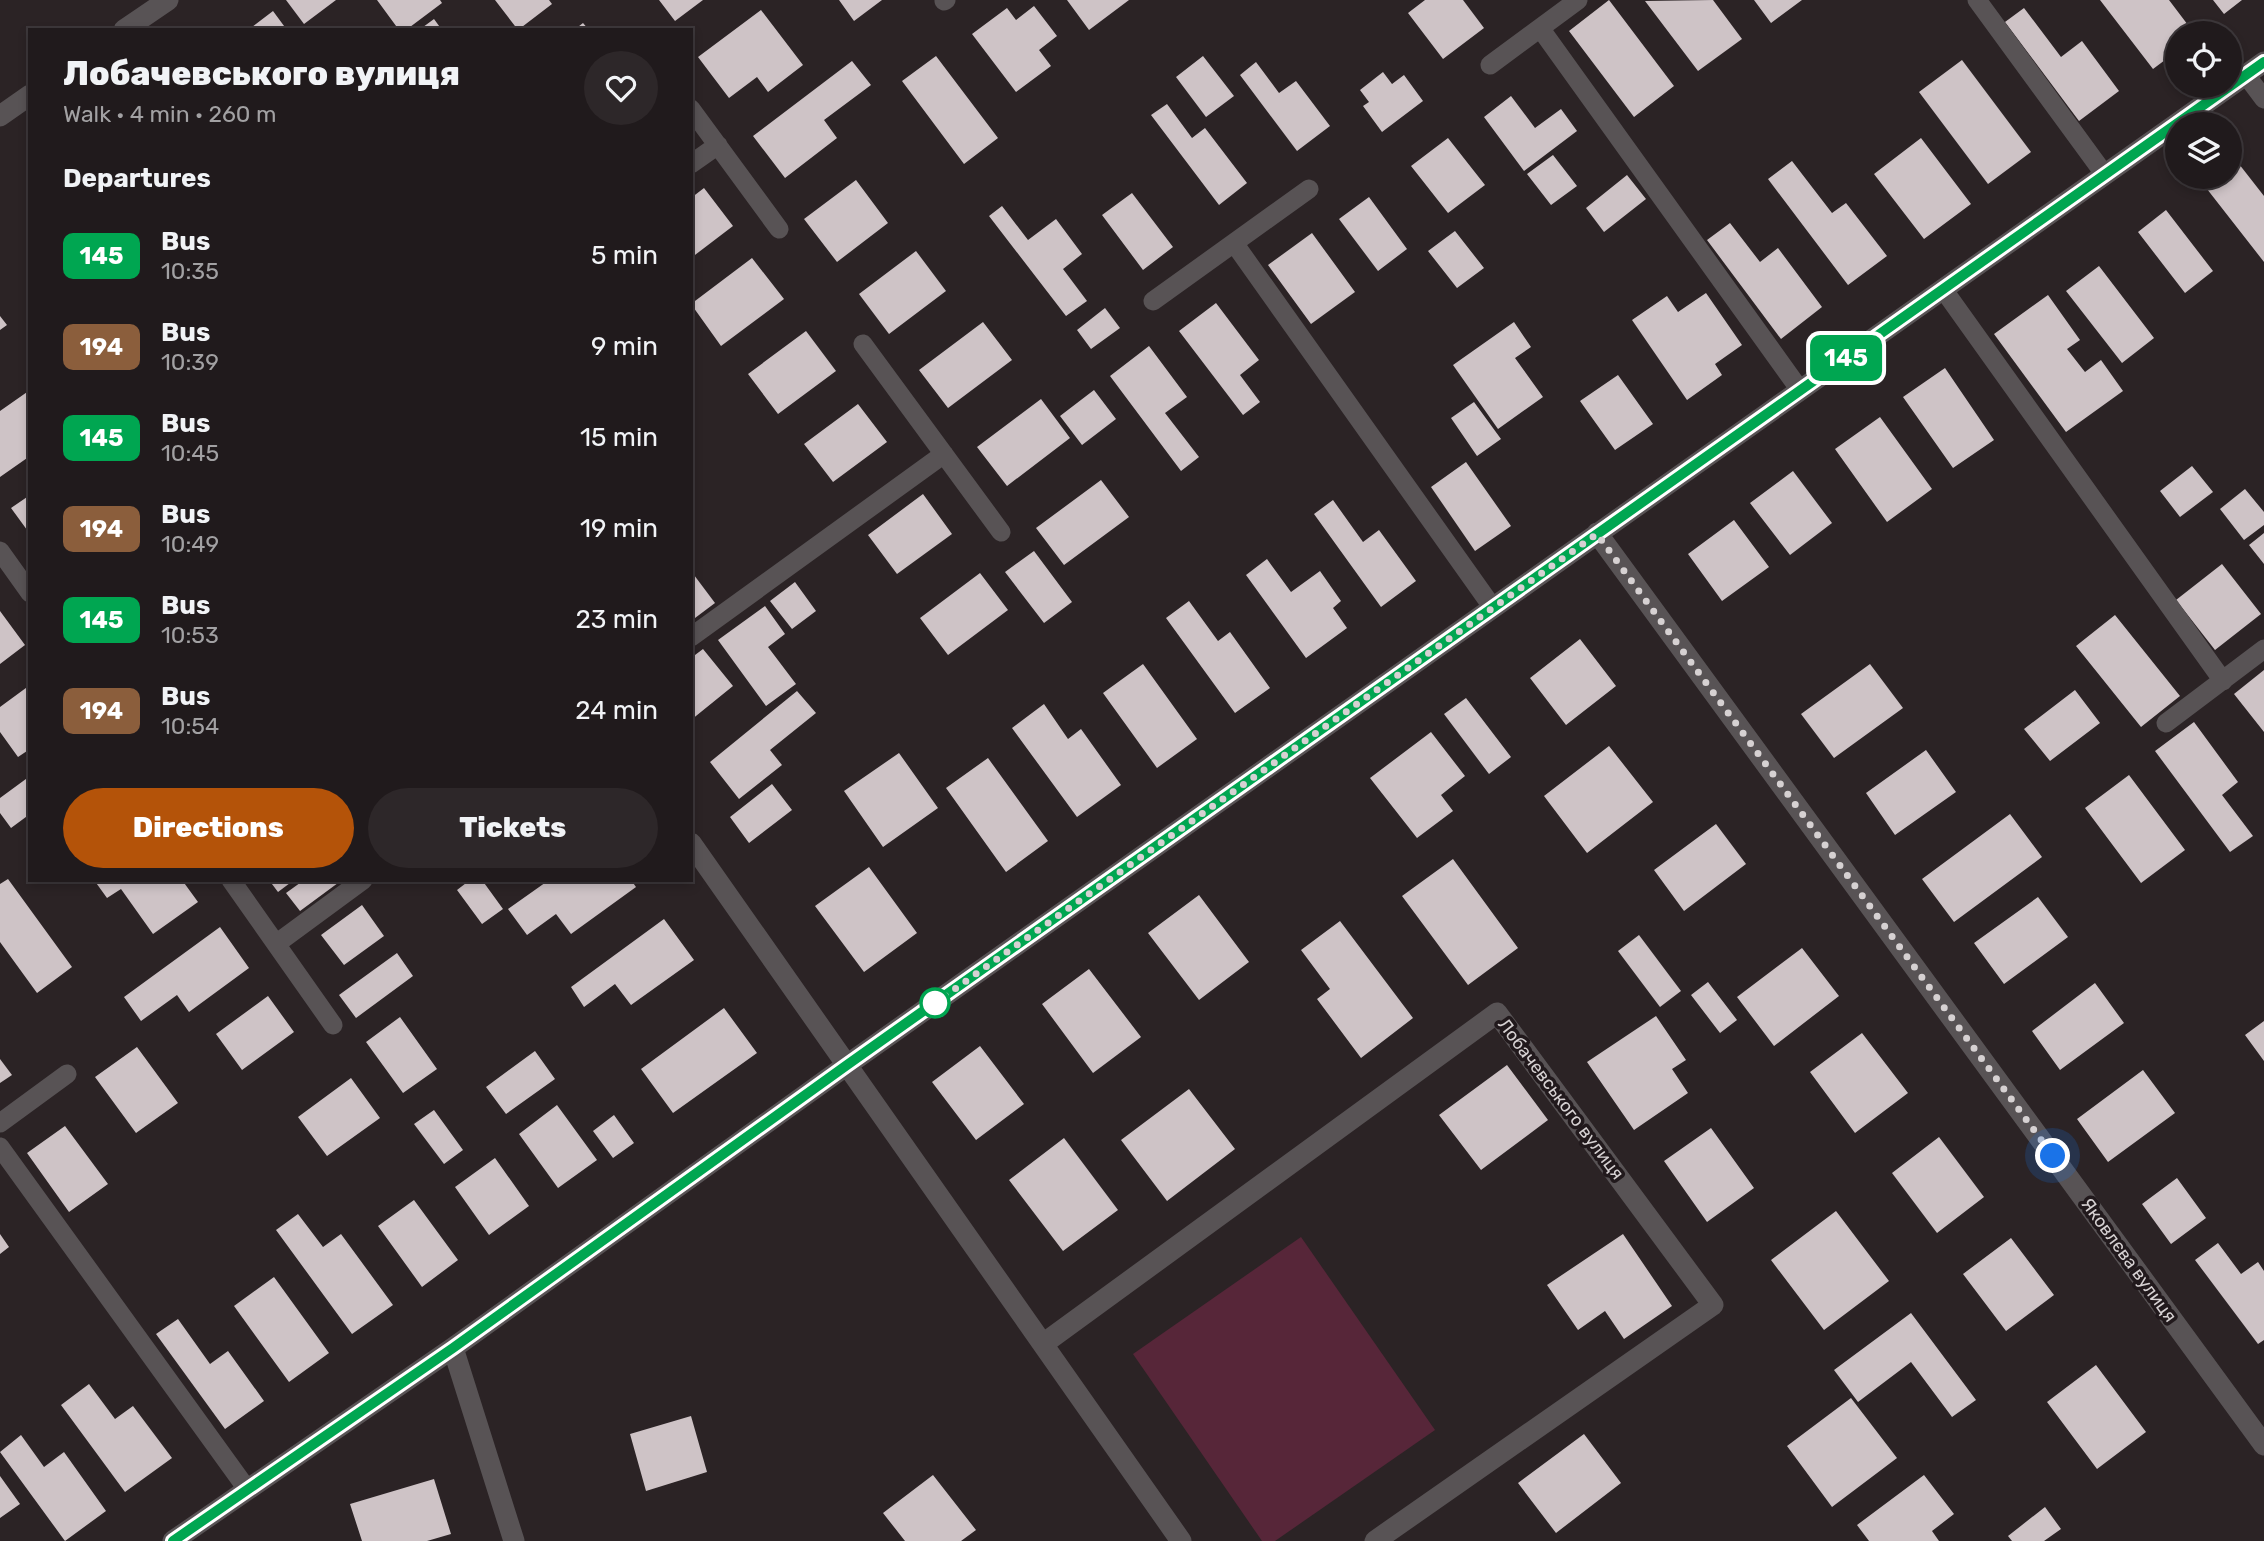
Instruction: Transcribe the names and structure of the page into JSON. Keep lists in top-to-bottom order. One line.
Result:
{"streets":{"street":["Лобачевського вулиця","Яковлєва вулиця"]},"lines":["bus line 145"],"page":{"on_map":"145","heading":[["Лобачевського вулиця","Walk · 4 min · 260 m"],"Departures"],"list":[{"mark":"145","name":"Bus","note":"10:35","value":"5 min"},{"mark":"194","name":"Bus","note":"10:39","value":"9 min"},{"mark":"145","name":"Bus","note":"10:45","value":"15 min"},{"mark":"194","name":"Bus","note":"10:49","value":"19 min"},{"mark":"145","name":"Bus","note":"10:53","value":"23 min"},{"mark":"194","name":"Bus","note":"10:54","value":"24 min"}],"buttons":["Directions","Tickets"]}}
